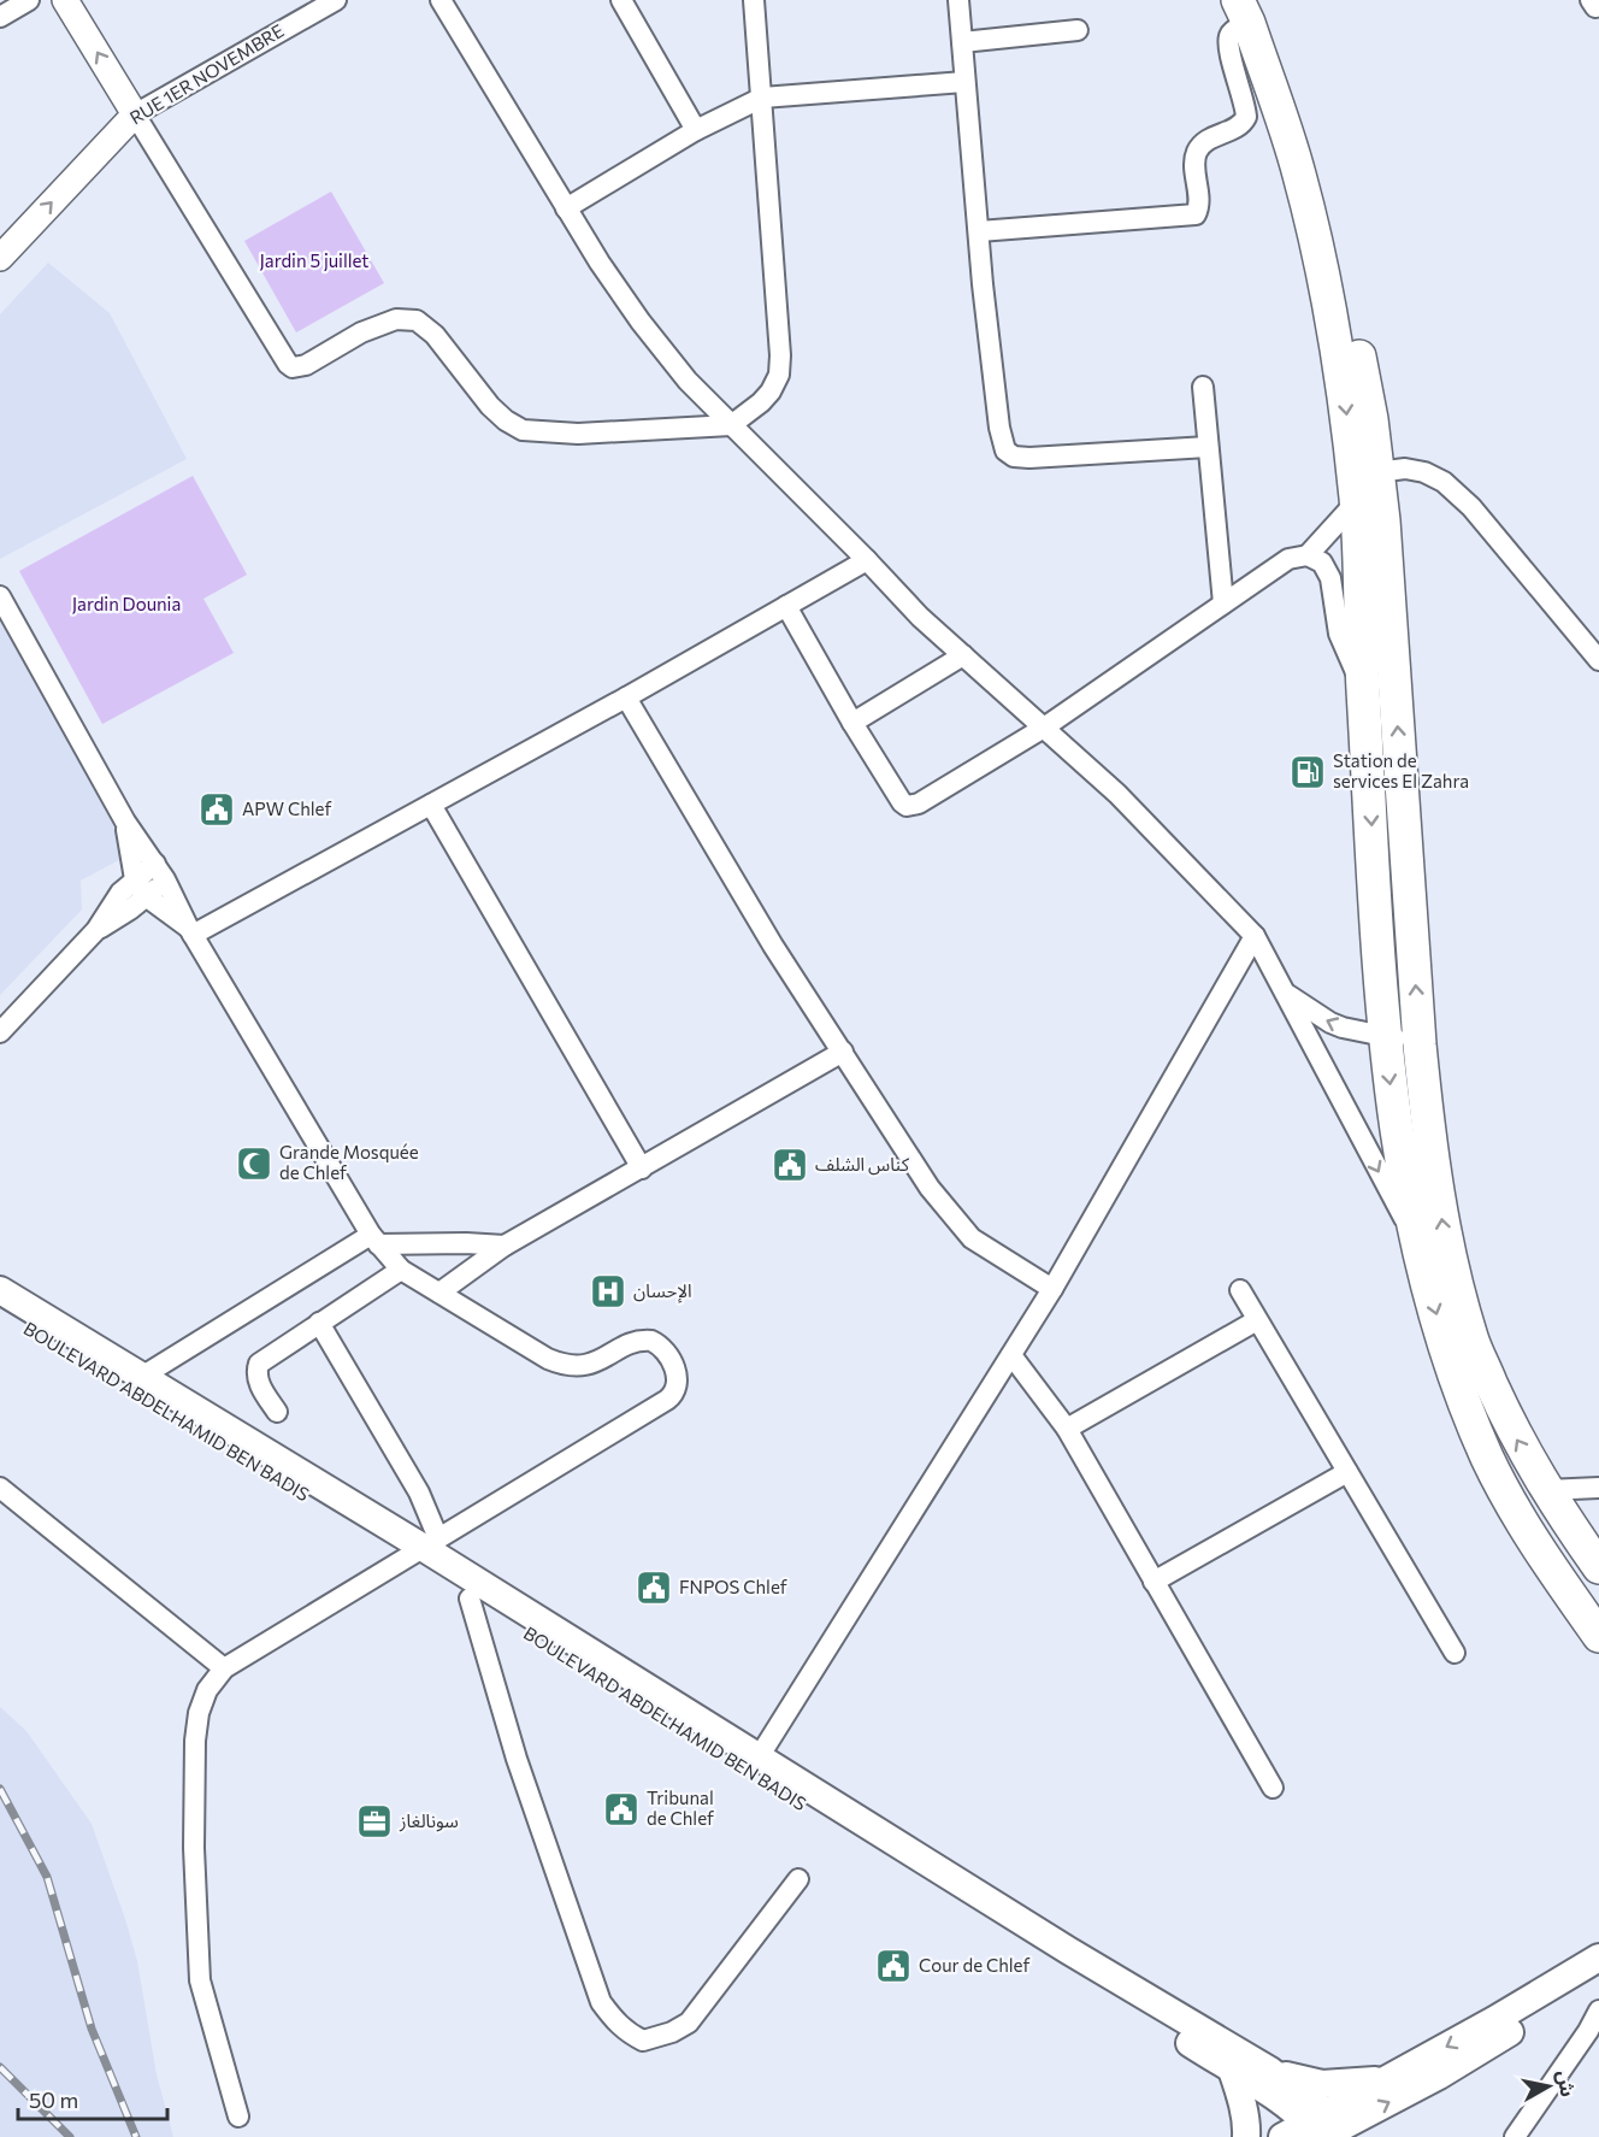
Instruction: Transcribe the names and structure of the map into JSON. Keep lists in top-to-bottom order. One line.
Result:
{"streets":{"main road":["BOULEVARD ABDELHAMID BEN BADIS"],"street":["RUE 1ER NOVEMBRE"]},"one_way":["RUE 1ER NOVEMBRE"],"parks":["Jardin 5 juillet","Jardin Dounia"],"places":{"fuel station":["Station de services El Zahra"],"public building":["APW Chlef","كناس الشلف","FNPOS Chlef","Tribunal de Chlef","Cour de Chlef"],"mosque":["Grande Mosquée de Chlef"],"hospital":["الإحسان"],"office":["سونالغاز"]},"scale_bar":"50 m","north":"right"}
